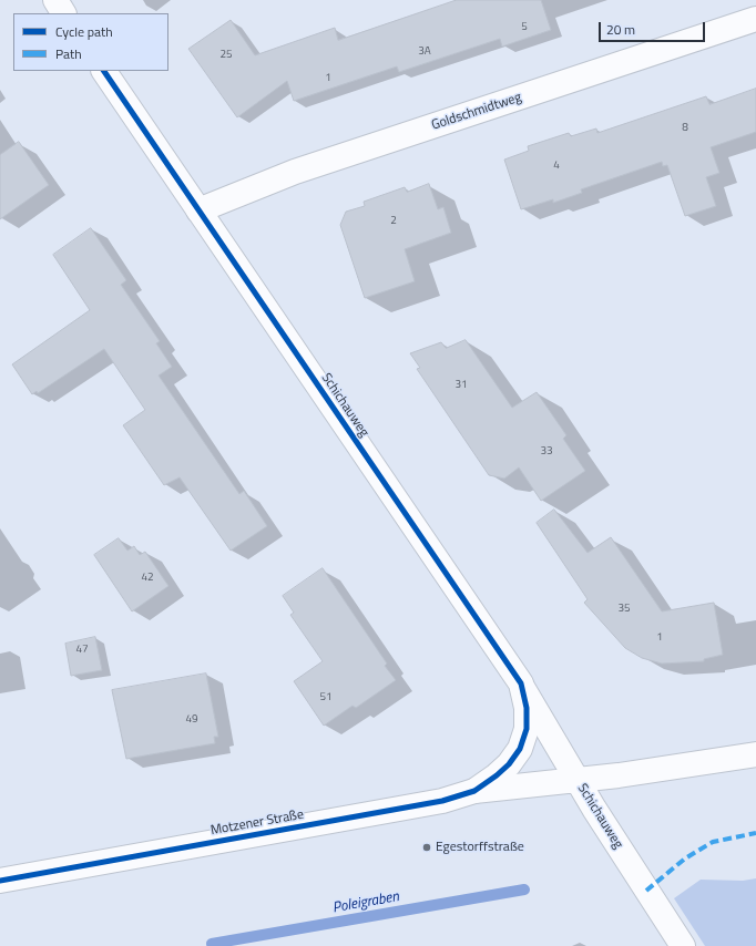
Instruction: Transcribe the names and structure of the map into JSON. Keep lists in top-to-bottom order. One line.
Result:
{"streets":{"street":["Goldschmidtweg","Schichauweg","Motzener Straße"]},"crossings":[["Goldschmidtweg","Schichauweg"],["Schichauweg","Motzener Straße"]],"water":["Poleigraben"],"places":["Egestorffstraße"],"house_numbers":["5","3A","25","1","8","4","2","31","33","42","35","1","47","51","49"],"legend":["Cycle path","Path"],"scale_bar":"20 m"}
